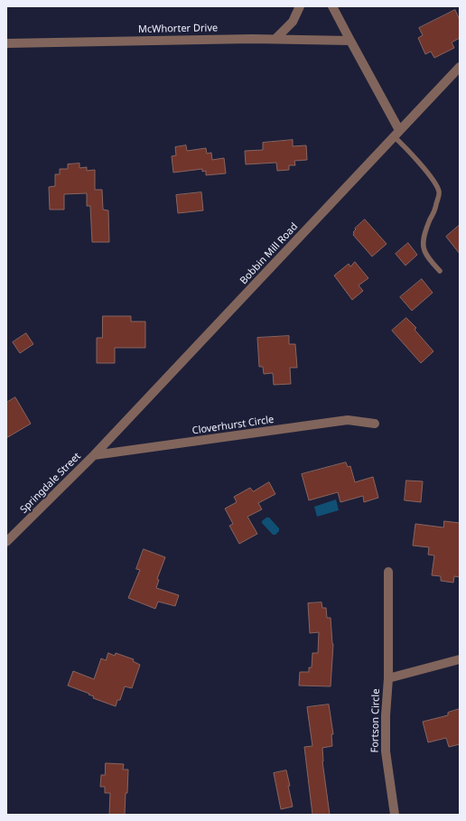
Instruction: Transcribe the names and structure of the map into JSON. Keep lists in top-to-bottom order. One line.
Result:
{"streets":{"street":["McWhorter Drive","Bobbin Mill Road","Cloverhurst Circle","Springdale Street","Fortson Circle"]},"crossings":[["Bobbin Mill Road","Cloverhurst Circle"],["Bobbin Mill Road","Springdale Street"],["Cloverhurst Circle","Springdale Street"]]}
